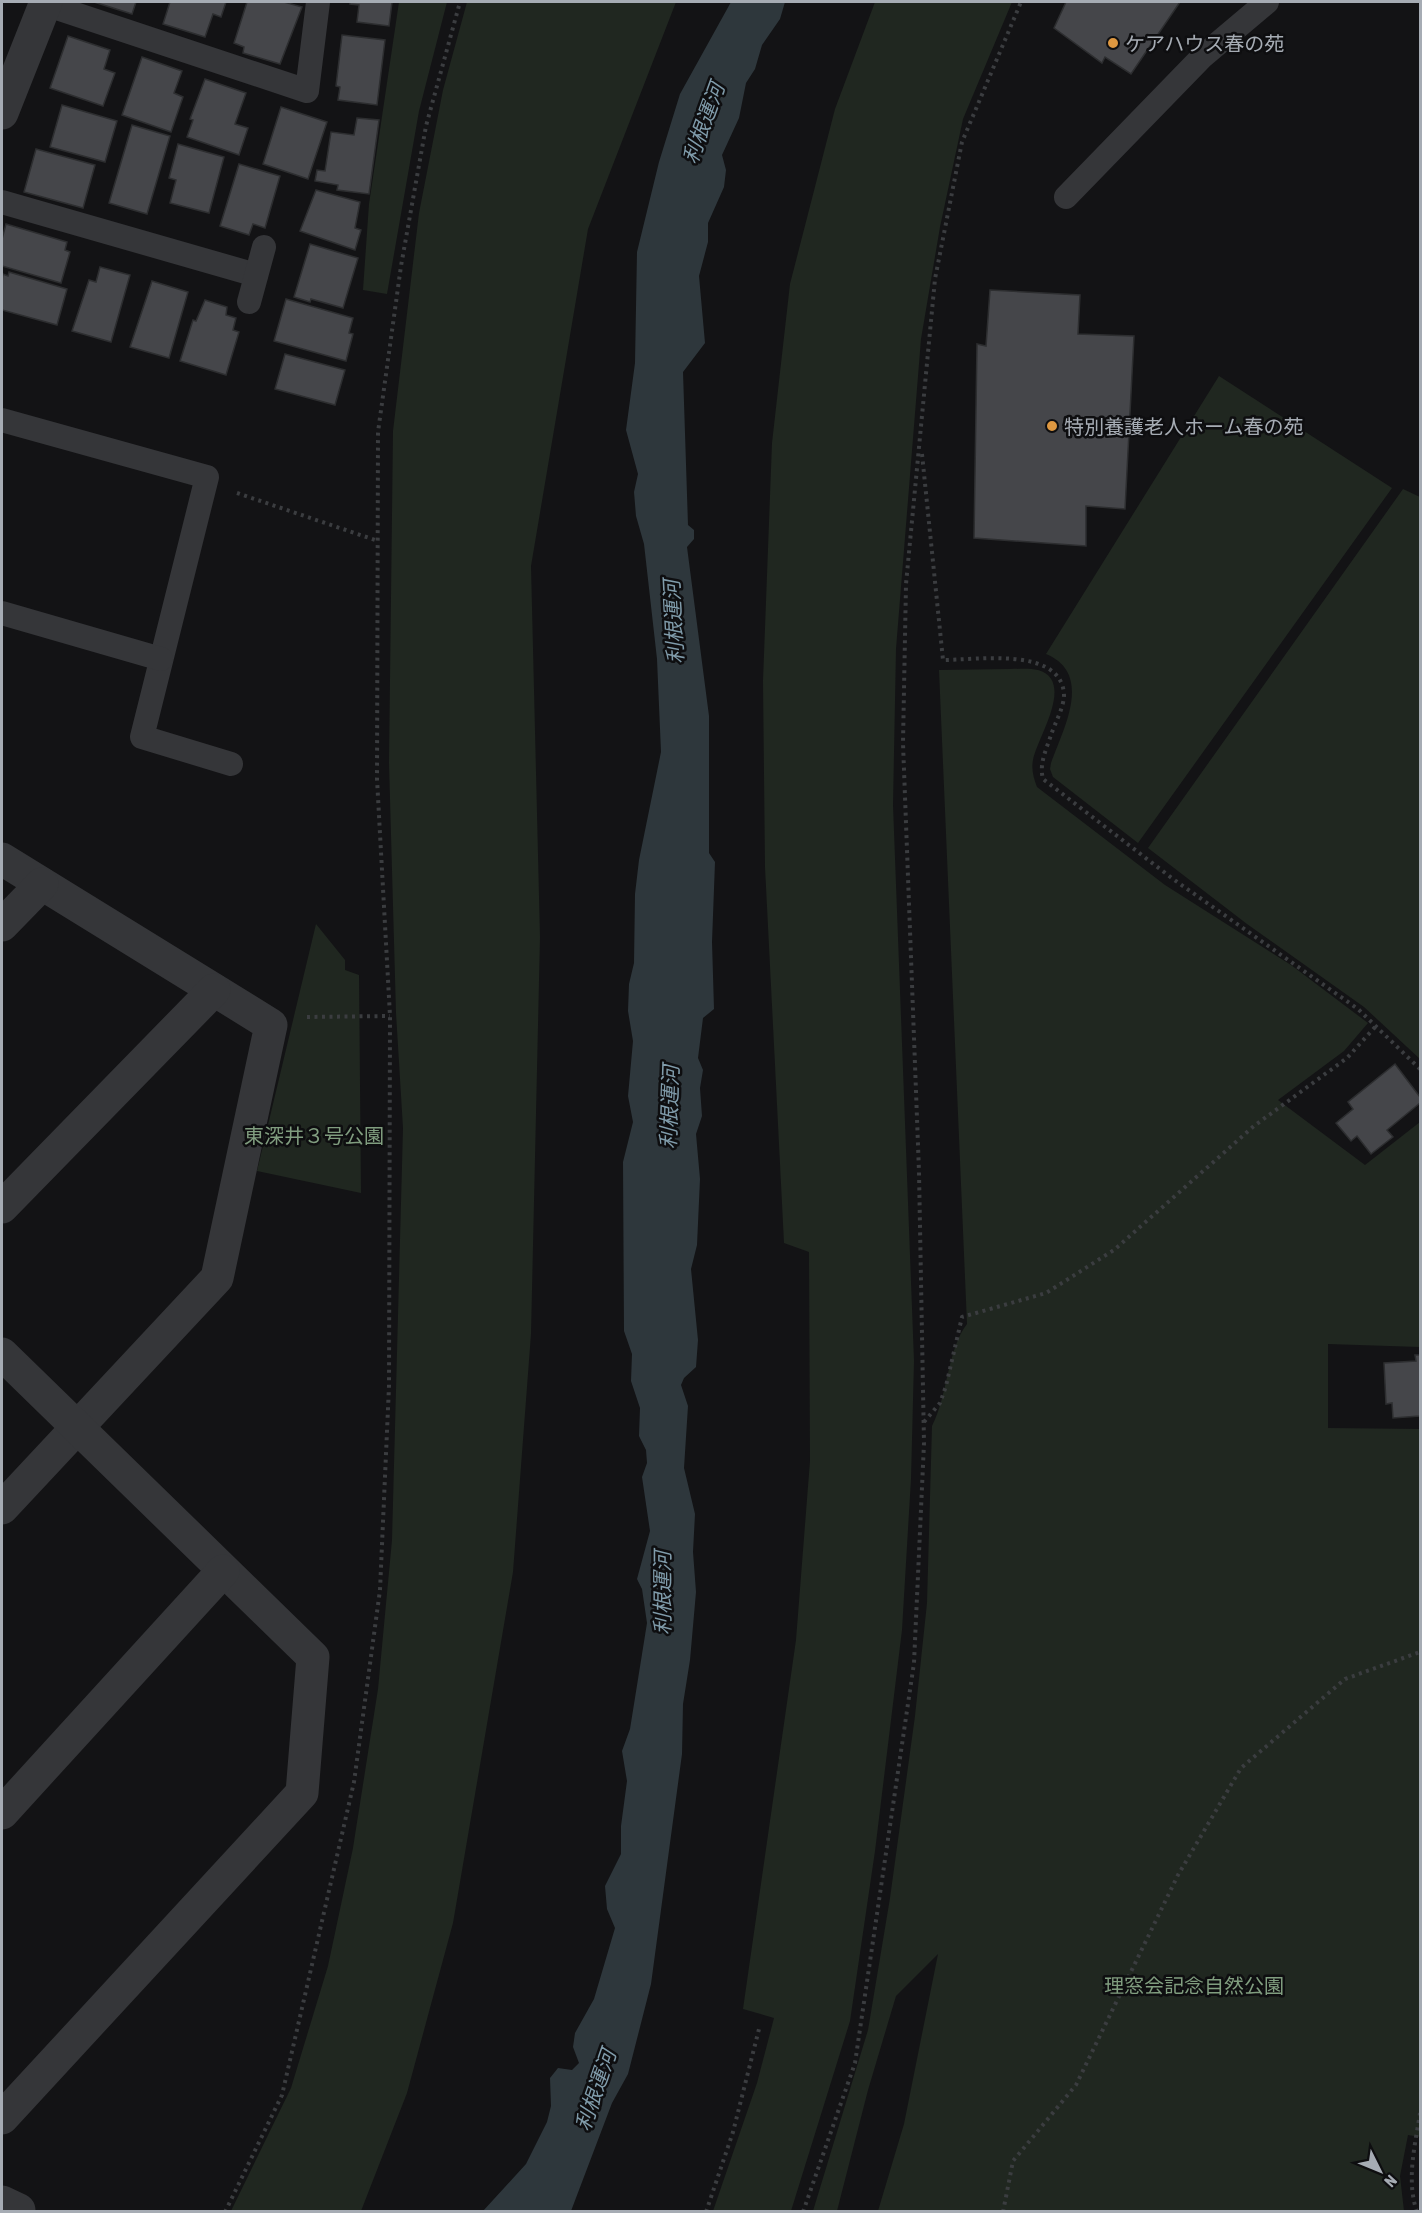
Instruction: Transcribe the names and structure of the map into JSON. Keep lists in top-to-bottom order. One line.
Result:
{"water":["利根運河"],"parks":["東深井３号公園","理窓会記念自然公園"],"places":["ケアハウス春の苑","特別養護老人ホーム春の苑"],"north":"bottom right"}
